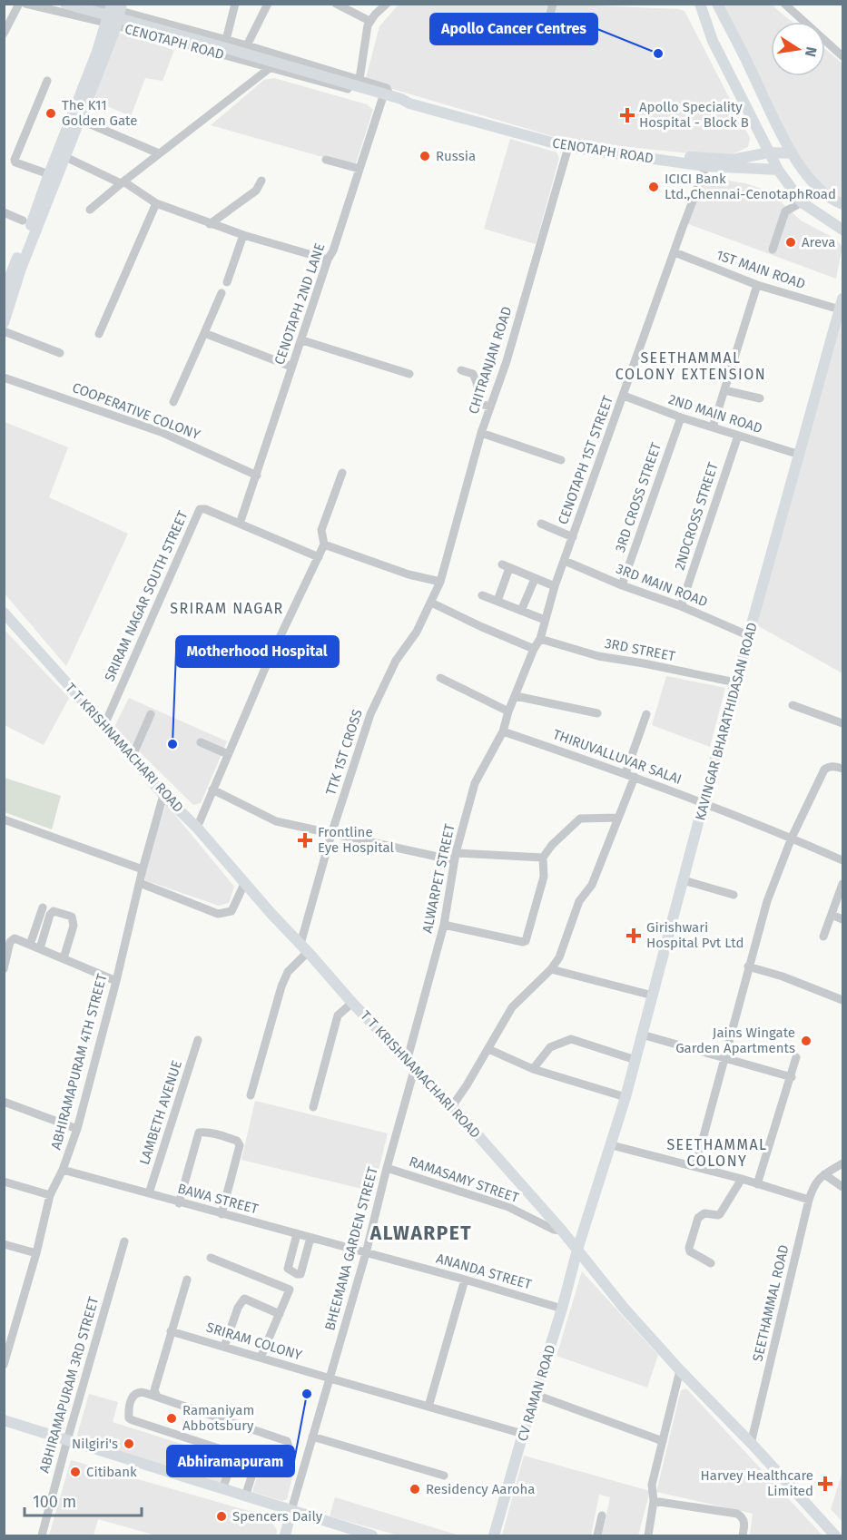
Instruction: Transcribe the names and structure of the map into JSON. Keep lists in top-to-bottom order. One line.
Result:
{"streets":{"main road":["CENOTAPH ROAD","KAVINGAR BHARATHIDASAN ROAD","T T KRISHNAMACHARI ROAD","CV RAMAN ROAD"],"street":["1ST MAIN ROAD","CENOTAPH 2ND LANE","CHITRANJAN ROAD","COOPERATIVE COLONY","2ND MAIN ROAD","CENOTAPH 1ST STREET","3RD CROSS STREET","2NDCROSS STREET","3RD MAIN ROAD","SRIRAM NAGAR SOUTH STREET","3RD STREET","TTK 1ST CROSS","THIRUVALLUVAR SALAI","ALWARPET STREET","ABHIRAMAPURAM 4TH STREET","LAMBETH AVENUE","RAMASAMY STREET","BAWA STREET","BHEEMANA GARDEN STREET","ANANDA STREET","SEETHAMMAL ROAD","SRIRAM COLONY","ABHIRAMAPURAM 3RD STREET"]},"crossings":[["CENOTAPH ROAD","CENOTAPH 2ND LANE"],["CENOTAPH ROAD","CHITRANJAN ROAD"],["CENOTAPH ROAD","CENOTAPH 1ST STREET"],["1ST MAIN ROAD","CENOTAPH 1ST STREET"],["1ST MAIN ROAD","KAVINGAR BHARATHIDASAN ROAD"],["CENOTAPH 2ND LANE","COOPERATIVE COLONY"],["CENOTAPH 2ND LANE","SRIRAM NAGAR SOUTH STREET"],["CHITRANJAN ROAD","TTK 1ST CROSS"],["2ND MAIN ROAD","CENOTAPH 1ST STREET"],["2ND MAIN ROAD","3RD CROSS STREET"],["2ND MAIN ROAD","2NDCROSS STREET"],["2ND MAIN ROAD","KAVINGAR BHARATHIDASAN ROAD"],["CENOTAPH 1ST STREET","3RD MAIN ROAD"],["CENOTAPH 1ST STREET","3RD STREET"],["CENOTAPH 1ST STREET","ALWARPET STREET"],["3RD CROSS STREET","3RD MAIN ROAD"],["2NDCROSS STREET","3RD MAIN ROAD"],["3RD MAIN ROAD","KAVINGAR BHARATHIDASAN ROAD"],["SRIRAM NAGAR SOUTH STREET","T T KRISHNAMACHARI ROAD"],["3RD STREET","KAVINGAR BHARATHIDASAN ROAD"],["KAVINGAR BHARATHIDASAN ROAD","T T KRISHNAMACHARI ROAD"],["KAVINGAR BHARATHIDASAN ROAD","THIRUVALLUVAR SALAI"],["KAVINGAR BHARATHIDASAN ROAD","CV RAMAN ROAD"],["T T KRISHNAMACHARI ROAD","TTK 1ST CROSS"],["T T KRISHNAMACHARI ROAD","ALWARPET STREET"],["T T KRISHNAMACHARI ROAD","ABHIRAMAPURAM 4TH STREET"],["T T KRISHNAMACHARI ROAD","RAMASAMY STREET"],["T T KRISHNAMACHARI ROAD","BHEEMANA GARDEN STREET"],["T T KRISHNAMACHARI ROAD","SEETHAMMAL ROAD"],["T T KRISHNAMACHARI ROAD","CV RAMAN ROAD"],["THIRUVALLUVAR SALAI","ALWARPET STREET"],["ALWARPET STREET","BHEEMANA GARDEN STREET"],["ABHIRAMAPURAM 4TH STREET","BAWA STREET"],["LAMBETH AVENUE","BAWA STREET"],["RAMASAMY STREET","BHEEMANA GARDEN STREET"],["BAWA STREET","BHEEMANA GARDEN STREET"],["BAWA STREET","ANANDA STREET"],["BHEEMANA GARDEN STREET","ANANDA STREET"],["BHEEMANA GARDEN STREET","SRIRAM COLONY"],["ANANDA STREET","CV RAMAN ROAD"],["SRIRAM COLONY","CV RAMAN ROAD"]],"districts":["SEETHAMMAL COLONY EXTENSION","SRIRAM NAGAR","SEETHAMMAL COLONY","ALWARPET"],"places":{"other":["Apollo Cancer Centres","The K11 Golden Gate","Russia","ICICI Bank Ltd.,Chennai-CenotaphRoad","Areva","Motherhood Hospital","Jains Wingate Garden Apartments","Abhiramapuram","Ramaniyam Abbotsbury","Nilgiri's","Citibank","Residency Aaroha","Spencers Daily"],"health":["Apollo Speciality Hospital - Block B","Frontline Eye Hospital","Girishwari Hospital Pvt Ltd","Harvey Healthcare Limited"]},"scale_bar":"100 m","north":"right"}
